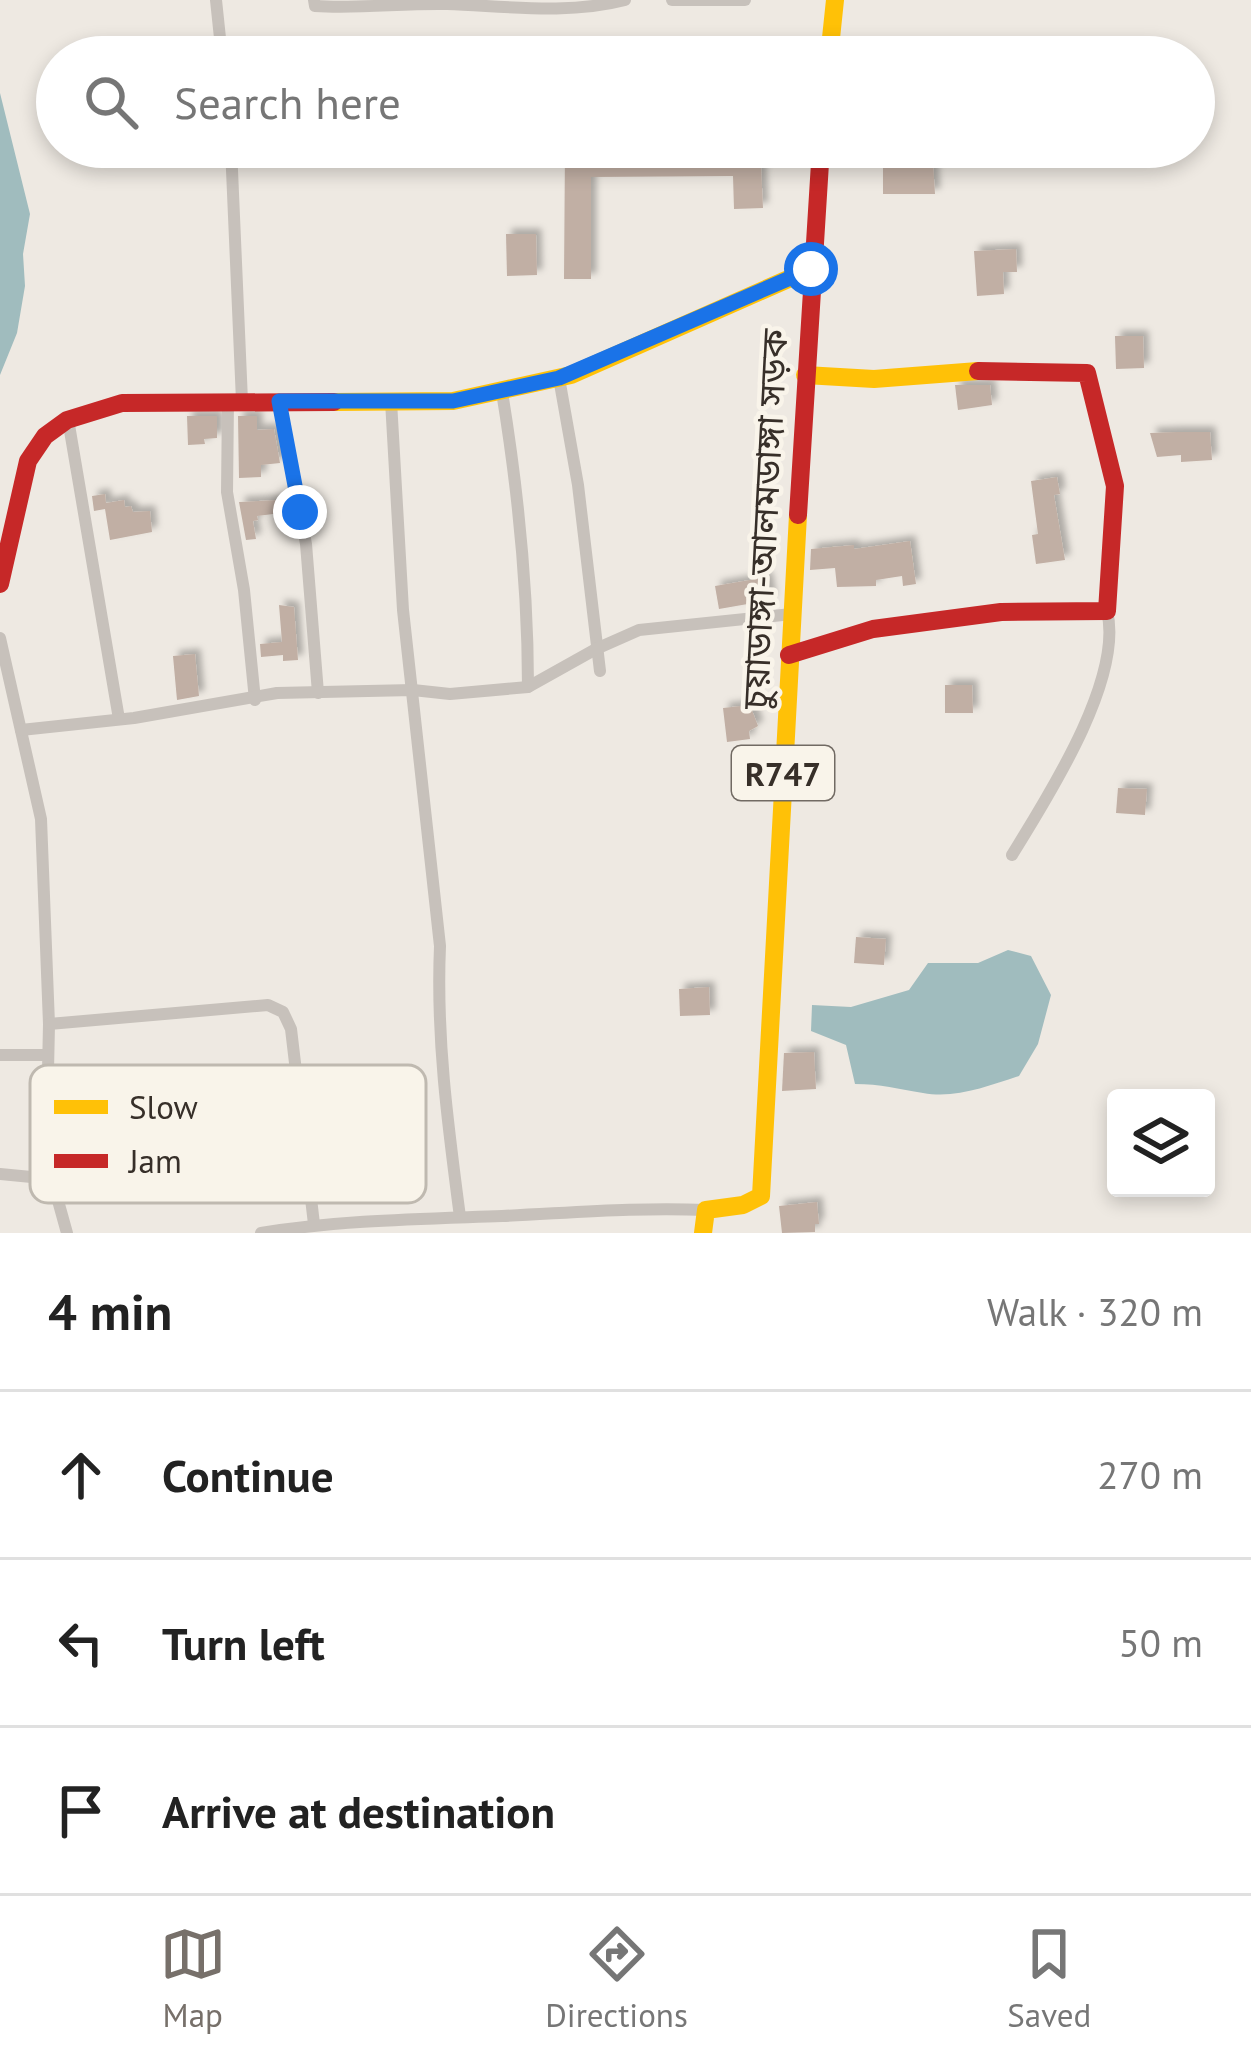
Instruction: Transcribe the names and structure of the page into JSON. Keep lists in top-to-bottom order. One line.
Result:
{"streets":{"street":["চুয়াডাঙ্গা-আলমডাঙ্গা সড়ক","R747"]},"crossings":[["চুয়াডাঙ্গা-আলমডাঙ্গা সড়ক","R747"]],"legend":["Slow","Jam"],"page":{"search":"Search here","heading":["4 min","Walk · 320 m"],"list":[["Continue","270 m"],["Turn left","50 m"],"Arrive at destination"],"nav":["Map","Directions","Saved"]}}
